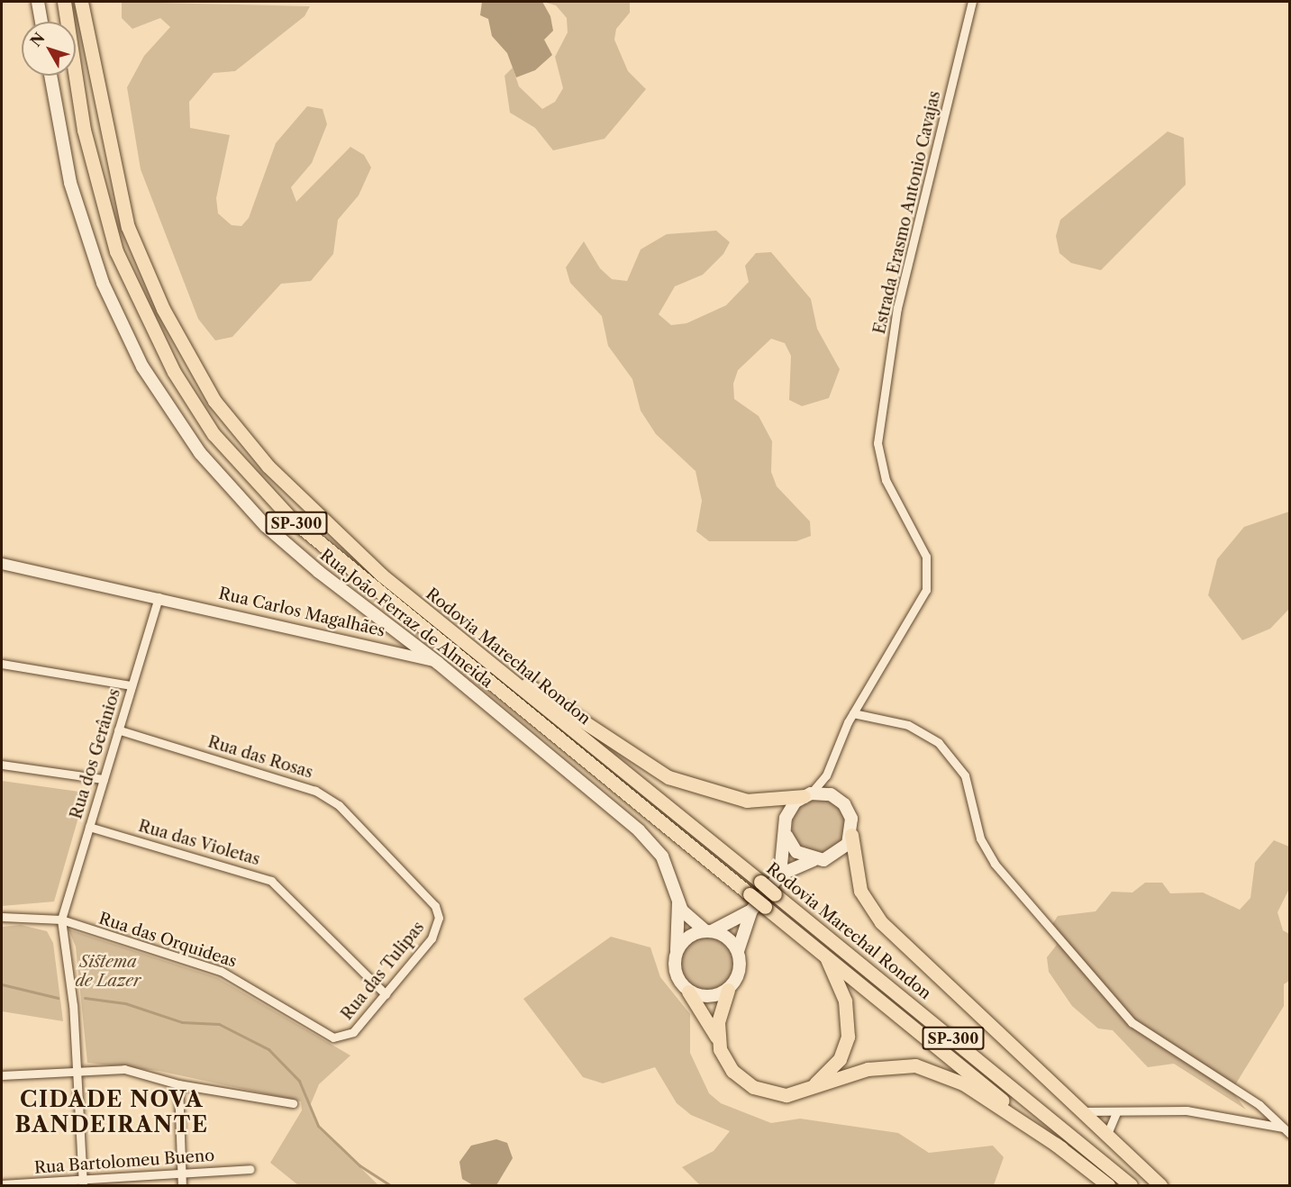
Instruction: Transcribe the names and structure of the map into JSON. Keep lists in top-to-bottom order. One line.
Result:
{"streets":{"highway":["SP-300","Rodovia Marechal Rondon"],"main road":["Rua João Ferraz de Almeida"],"street":["Estrada Erasmo Antonio Cavajas","Rua Carlos Magalhães","Rua dos Gerânios","Rua das Rosas","Rua das Violetas","Rua das Orquideas","Rua das Tulipas","Rua Bartolomeu Bueno"]},"crossings":[["Rua Carlos Magalhães","Rua João Ferraz de Almeida"],["Rua Carlos Magalhães","Rua dos Gerânios"],["Rua dos Gerânios","Rua das Rosas"],["Rua dos Gerânios","Rua das Violetas"],["Rua dos Gerânios","Rua das Orquideas"],["Rua das Rosas","Rua das Tulipas"],["Rua das Violetas","Rua das Tulipas"],["Rua das Orquideas","Rua das Tulipas"]],"districts":["CIDADE NOVA BANDEIRANTE"],"parks":["Sistema de Lazer"],"north":"top left"}
